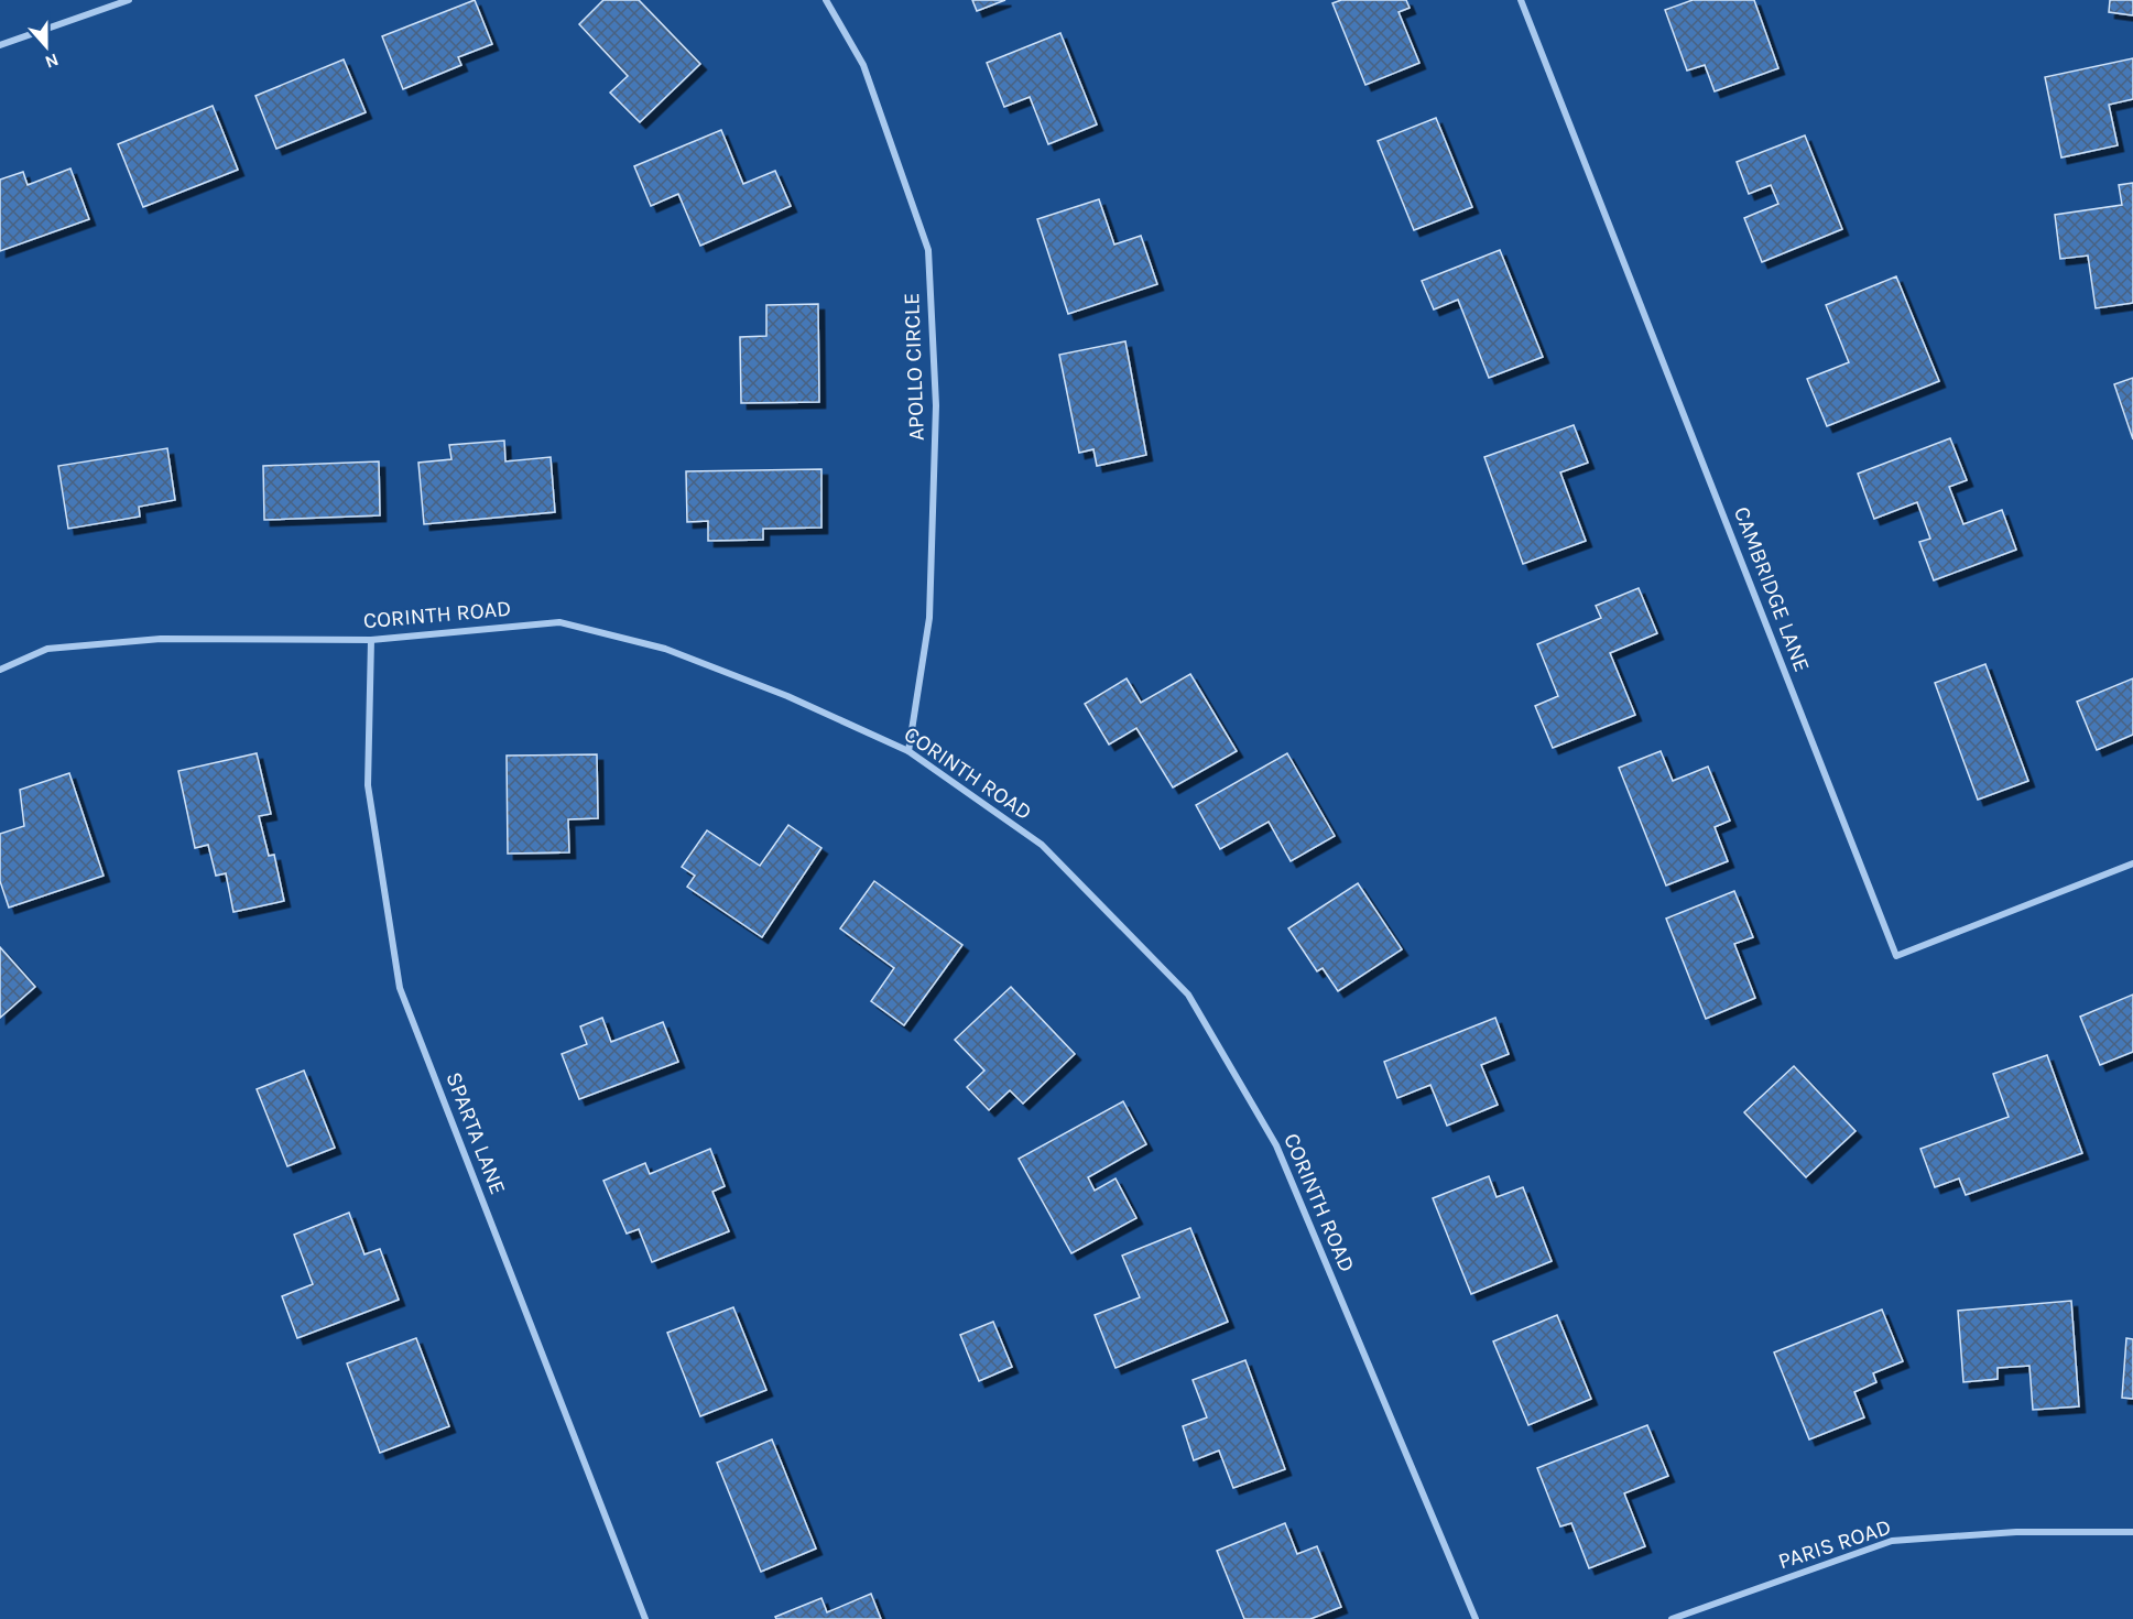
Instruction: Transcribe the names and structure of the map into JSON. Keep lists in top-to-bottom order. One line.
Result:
{"streets":{"street":["APOLLO CIRCLE","CAMBRIDGE LANE","CORINTH ROAD","SPARTA LANE","PARIS ROAD"]},"crossings":[["APOLLO CIRCLE","CORINTH ROAD"],["CORINTH ROAD","SPARTA LANE"]],"north":"bottom"}
